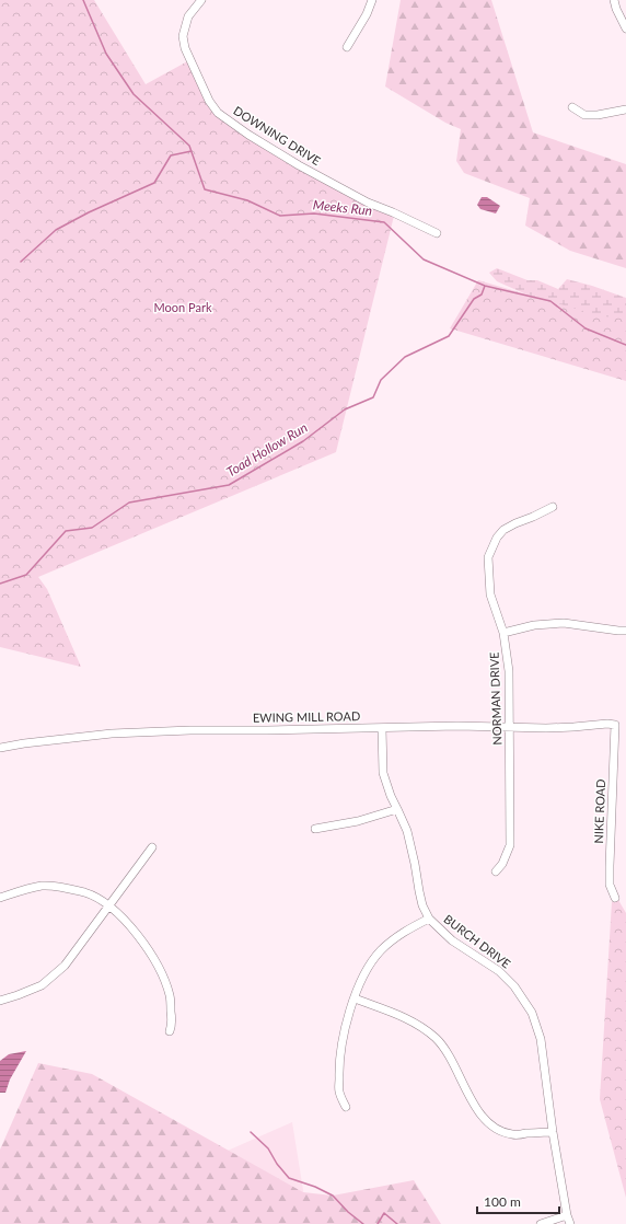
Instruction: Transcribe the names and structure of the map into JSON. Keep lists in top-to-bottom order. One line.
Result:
{"streets":{"street":["DOWNING DRIVE","NORMAN DRIVE","EWING MILL ROAD","NIKE ROAD","BURCH DRIVE"]},"crossings":[["NORMAN DRIVE","EWING MILL ROAD"],["EWING MILL ROAD","NIKE ROAD"],["EWING MILL ROAD","BURCH DRIVE"]],"water":["Meeks Run","Toad Hollow Run"],"parks":["Moon Park"],"scale_bar":"100 m"}
